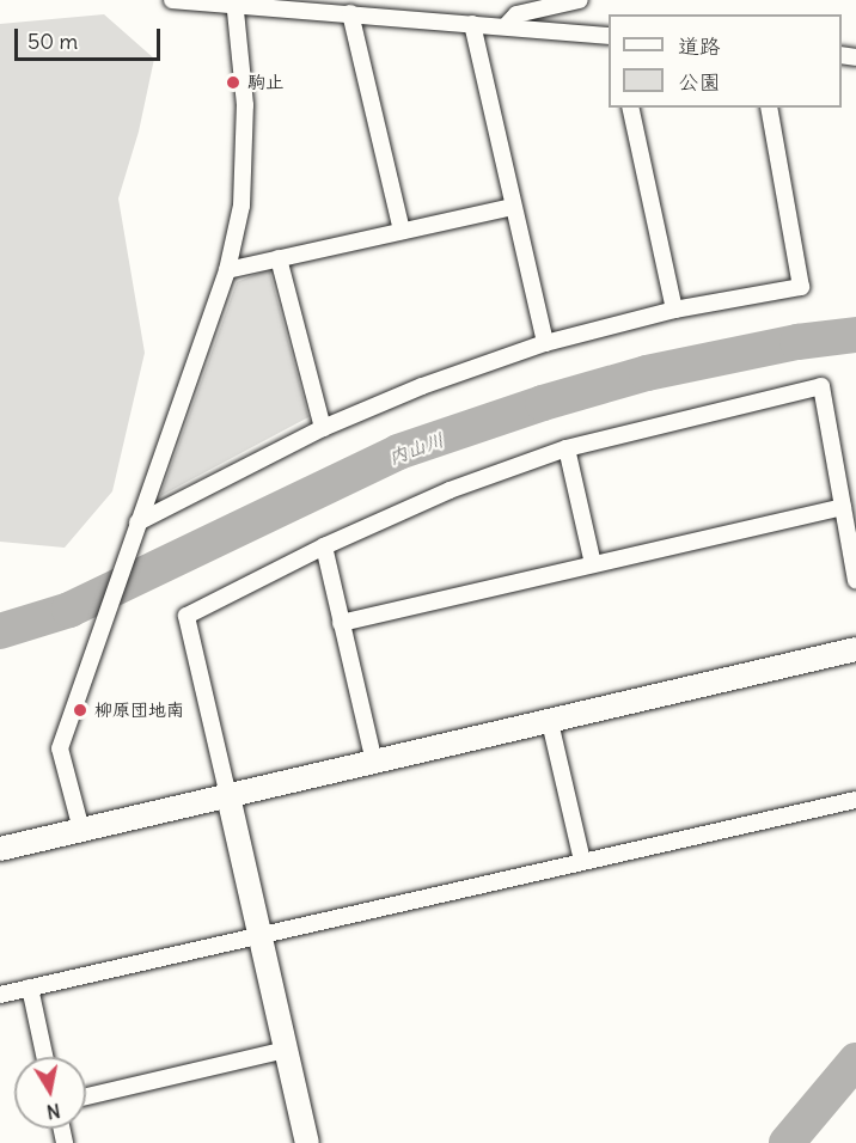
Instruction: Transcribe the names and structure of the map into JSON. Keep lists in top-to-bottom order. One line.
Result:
{"water":["内山川"],"places":["駒止","柳原団地南"],"legend":["道路","公園"],"scale_bar":"50 m","north":"bottom"}
